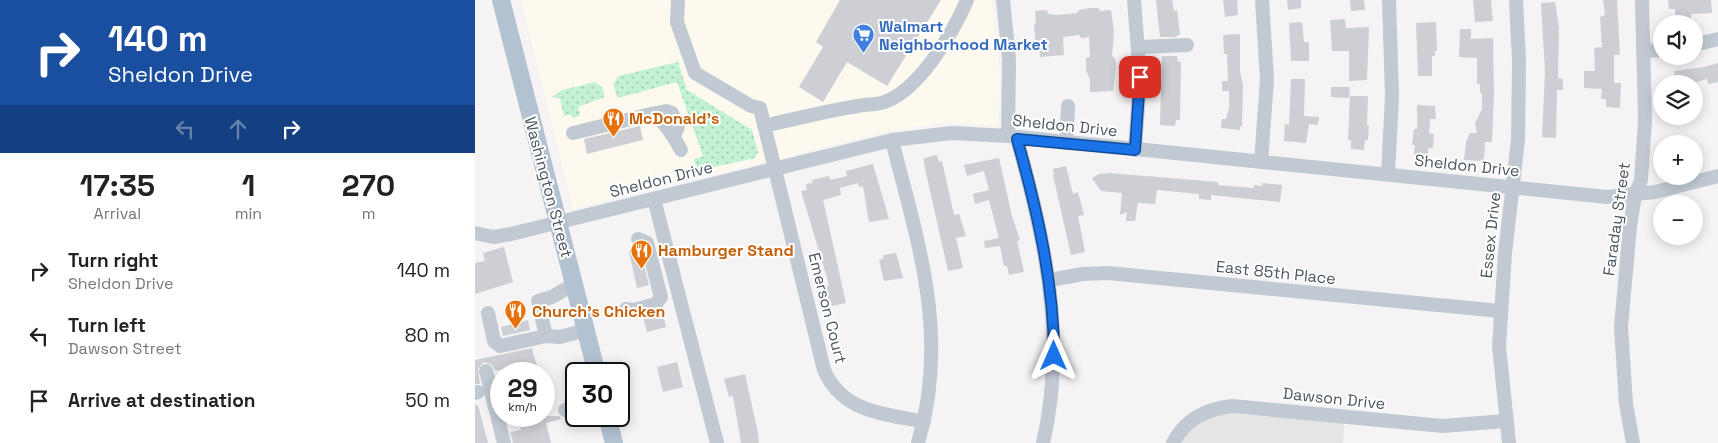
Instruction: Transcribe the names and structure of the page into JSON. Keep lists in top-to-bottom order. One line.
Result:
{"streets":{"main road":["Washington Street"],"street":["Sheldon Drive","Faraday Street","Essex Drive","East 85th Place","Emerson Court","Dawson Drive"]},"crossings":[["Sheldon Drive","Washington Street"],["Sheldon Drive","Faraday Street"],["Sheldon Drive","Essex Drive"],["Sheldon Drive","Emerson Court"],["Essex Drive","East 85th Place"],["Essex Drive","Dawson Drive"]],"places":{"supermarket":["Walmart Neighborhood Market"],"restaurant":["McDonald's","Hamburger Stand","Church's Chicken"]},"page":{"turn":["140 m","Sheldon Drive"],"map_buttons":["+","−"],"eta":["17:35","Arrival","1","min","270","m"],"list":[{"name":"Turn right","note":"Sheldon Drive","value":"140 m"},{"name":"Turn left","note":"Dawson Street","value":"80 m"},{"name":"Arrive at destination","value":"50 m"}],"speed":"29 km/h","limit":"30"}}
